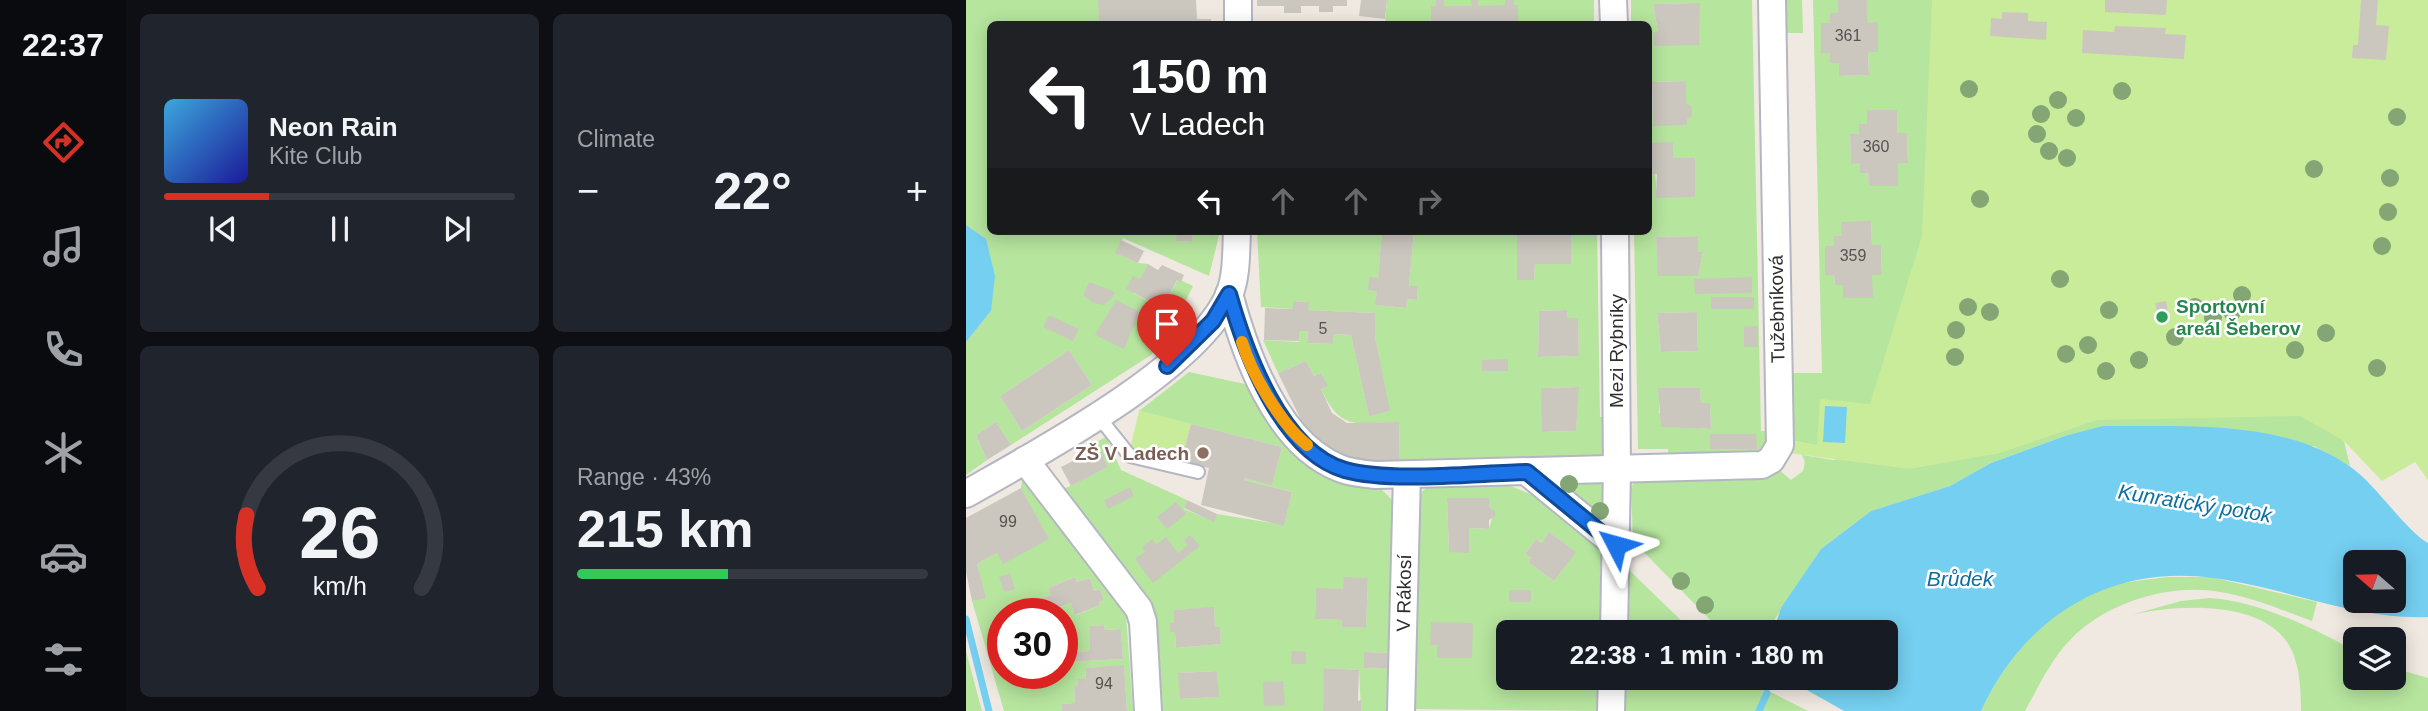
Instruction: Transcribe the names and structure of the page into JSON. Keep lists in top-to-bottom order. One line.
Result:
{"streets":{"street":["Tužebníková","Mezi Rybníky","V Rákosí"]},"crossings":[["Tužebníková","Mezi Rybníky"]],"water":["Kunratický potok","Brůdek"],"places":["Sportovní areál Šeberov","ZŠ V Ladech"],"house_numbers":["361","360","359","5","99","94"],"north":"left","page":{"tabs":"22:37","tile":["Climate",["Range · 43%","215 km"]],"turn":["150 m","V Ladech"],"song":["Neon Rain","Kite Club"],"heat":["−","22°","+"],"limit":"30","trip":"22:38 · 1 min · 180 m","gauge":["26","km/h"]}}
